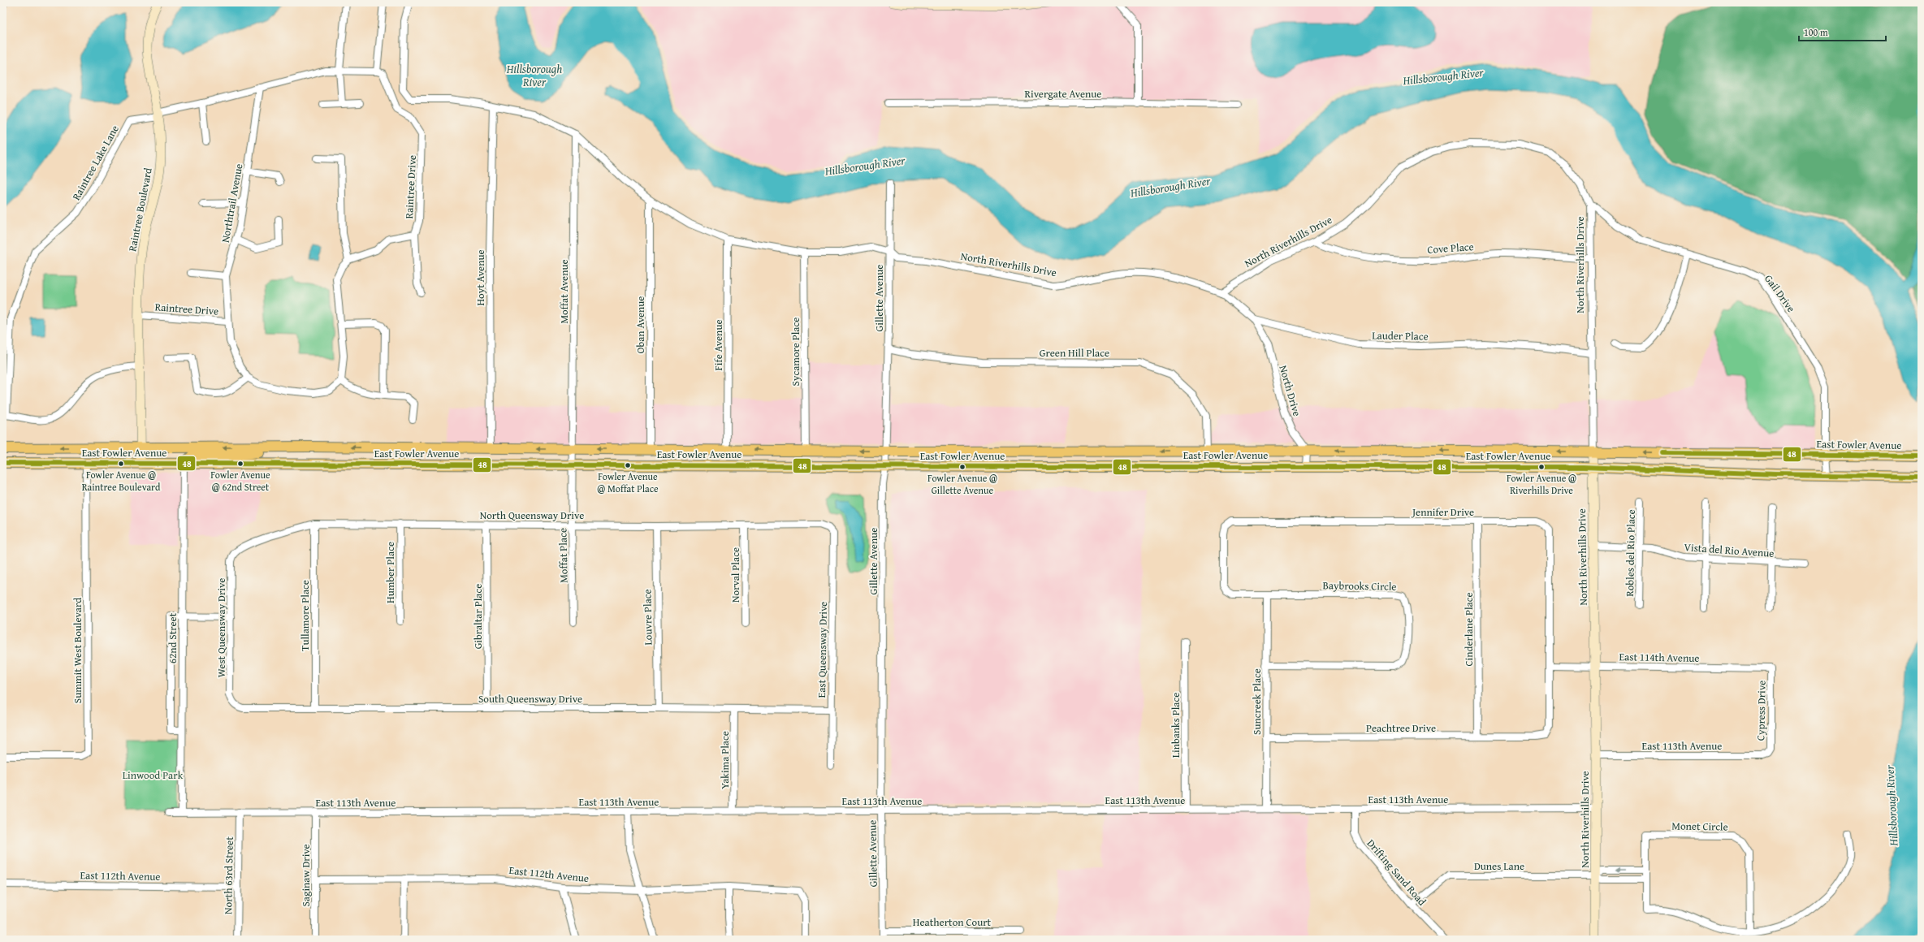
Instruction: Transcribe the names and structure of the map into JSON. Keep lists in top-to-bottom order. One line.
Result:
{"streets":{"main road":["East Fowler Avenue"],"street":["Rivergate Avenue","Raintree Lake Lane","Raintree Drive","Northtrail Avenue","Raintree Boulevard","North Riverhills Drive","Cove Place","Hoyt Avenue","Moffat Avenue","Gail Drive","Gillette Avenue","Oban Avenue","Lauder Place","Fife Avenue","Sycamore Place","Green Hill Place","North Drive","Jennifer Drive","North Queensway Drive","Vista del Rio Avenue","Robles del Rio Place","Moffat Place","Humber Place","Norval Place","Baybrooks Circle","Tullamore Place","Gibraltar Place","Louvre Place","West Queensway Drive","Cinderlane Place","62nd Street","East Queensway Drive","Summit West Boulevard","East 114th Avenue","South Queensway Drive","Suncreek Place","Cypress Drive","Linbanks Place","Peachtree Drive","East 113th Avenue","Yakima Place","Monet Circle","Dunes Lane","Drifting Sand Road","East 112th Avenue","North 63rd Street","Saginaw Drive","Heatherton Court"]},"crossings":[["Raintree Lake Lane","Raintree Boulevard"],["Raintree Drive","Northtrail Avenue"],["Raintree Drive","Raintree Boulevard"],["Raintree Boulevard","East Fowler Avenue"],["North Riverhills Drive","Cove Place"],["North Riverhills Drive","Hoyt Avenue"],["North Riverhills Drive","Moffat Avenue"],["North Riverhills Drive","Gail Drive"],["North Riverhills Drive","Gillette Avenue"],["North Riverhills Drive","Oban Avenue"],["North Riverhills Drive","Lauder Place"],["North Riverhills Drive","Fife Avenue"],["North Riverhills Drive","Sycamore Place"],["North Riverhills Drive","East Fowler Avenue"],["North Riverhills Drive","Vista del Rio Avenue"],["North Riverhills Drive","East 114th Avenue"],["North Riverhills Drive","East 113th Avenue"],["North Riverhills Drive","Dunes Lane"],["Hoyt Avenue","East Fowler Avenue"],["Moffat Avenue","East Fowler Avenue"],["Moffat Avenue","Moffat Place"],["Gail Drive","East Fowler Avenue"],["Gillette Avenue","Green Hill Place"],["Gillette Avenue","East Fowler Avenue"],["Gillette Avenue","East 113th Avenue"],["Gillette Avenue","Heatherton Court"],["Oban Avenue","East Fowler Avenue"],["Lauder Place","North Drive"],["Fife Avenue","East Fowler Avenue"],["Sycamore Place","East Fowler Avenue"],["Green Hill Place","East Fowler Avenue"],["North Drive","East Fowler Avenue"],["East Fowler Avenue","Moffat Place"],["East Fowler Avenue","62nd Street"],["East Fowler Avenue","Summit West Boulevard"],["Jennifer Drive","Baybrooks Circle"],["Jennifer Drive","Cinderlane Place"],["Jennifer Drive","East 114th Avenue"],["Jennifer Drive","Suncreek Place"],["Jennifer Drive","Peachtree Drive"],["North Queensway Drive","Moffat Place"],["North Queensway Drive","Humber Place"],["North Queensway Drive","Norval Place"],["North Queensway Drive","Tullamore Place"],["North Queensway Drive","Gibraltar Place"],["North Queensway Drive","Louvre Place"],["North Queensway Drive","West Queensway Drive"],["North Queensway Drive","East Queensway Drive"],["Vista del Rio Avenue","Robles del Rio Place"],["Baybrooks Circle","Suncreek Place"],["Tullamore Place","South Queensway Drive"],["Gibraltar Place","South Queensway Drive"],["Louvre Place","South Queensway Drive"],["West Queensway Drive","South Queensway Drive"],["Cinderlane Place","Peachtree Drive"],["62nd Street","East 113th Avenue"],["East Queensway Drive","South Queensway Drive"],["East 114th Avenue","Cypress Drive"],["South Queensway Drive","Yakima Place"],["Suncreek Place","Peachtree Drive"],["Suncreek Place","East 113th Avenue"],["Cypress Drive","East 113th Avenue"],["Linbanks Place","East 113th Avenue"],["East 113th Avenue","Yakima Place"],["East 113th Avenue","Drifting Sand Road"],["East 113th Avenue","North 63rd Street"],["East 113th Avenue","Saginaw Drive"],["Monet Circle","Dunes Lane"],["Dunes Lane","Drifting Sand Road"],["East 112th Avenue","North 63rd Street"],["East 112th Avenue","Saginaw Drive"]],"water":["Hillsborough River"],"parks":["Linwood Park"],"places":["Fowler Avenue @ Raintree Boulevard","Fowler Avenue @ 62nd Street","Fowler Avenue @ Moffat Place","Fowler Avenue @ Gillette Avenue","Fowler Avenue @ Riverhills Drive"],"lines":["transit line 48"],"scale_bar":"100 m"}
